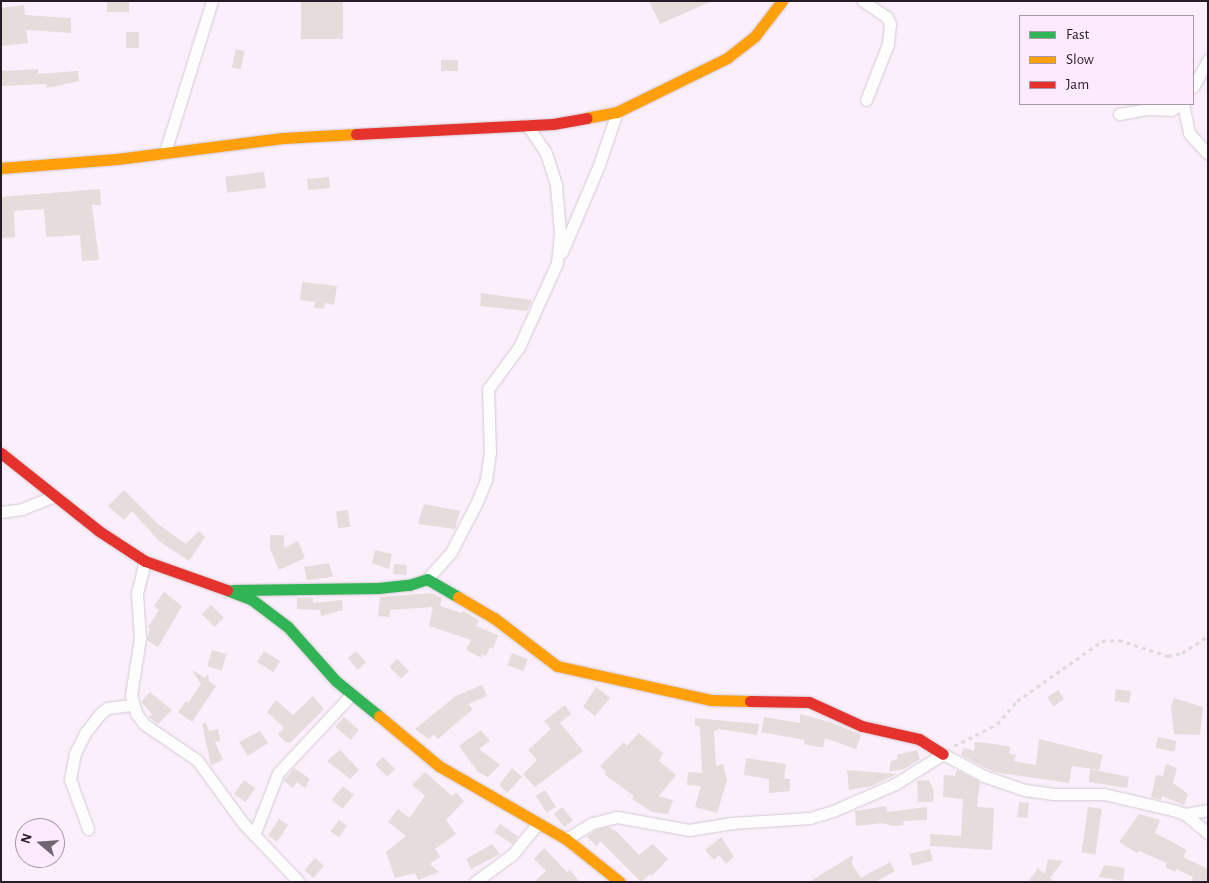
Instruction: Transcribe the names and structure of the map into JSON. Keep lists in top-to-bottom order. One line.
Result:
{"legend":["Fast","Slow","Jam"],"north":"left"}
